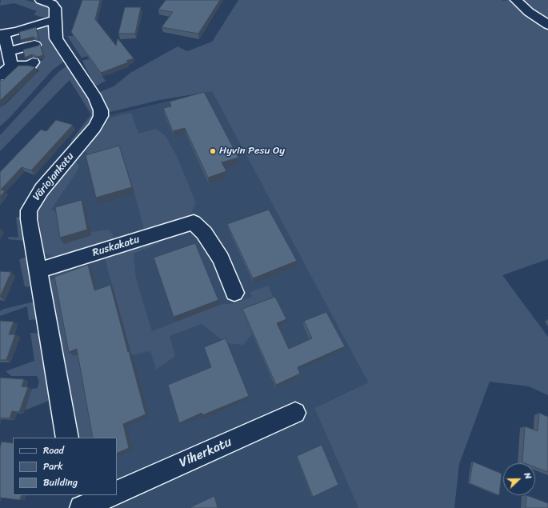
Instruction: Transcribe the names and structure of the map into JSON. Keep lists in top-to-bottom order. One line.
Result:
{"streets":{"street":["Väriojankatu","Ruskakatu","Viherkatu"]},"crossings":[["Väriojankatu","Ruskakatu"]],"places":["Hyvin Pesu Oy"],"legend":["Road","Park","Building"],"north":"right"}
